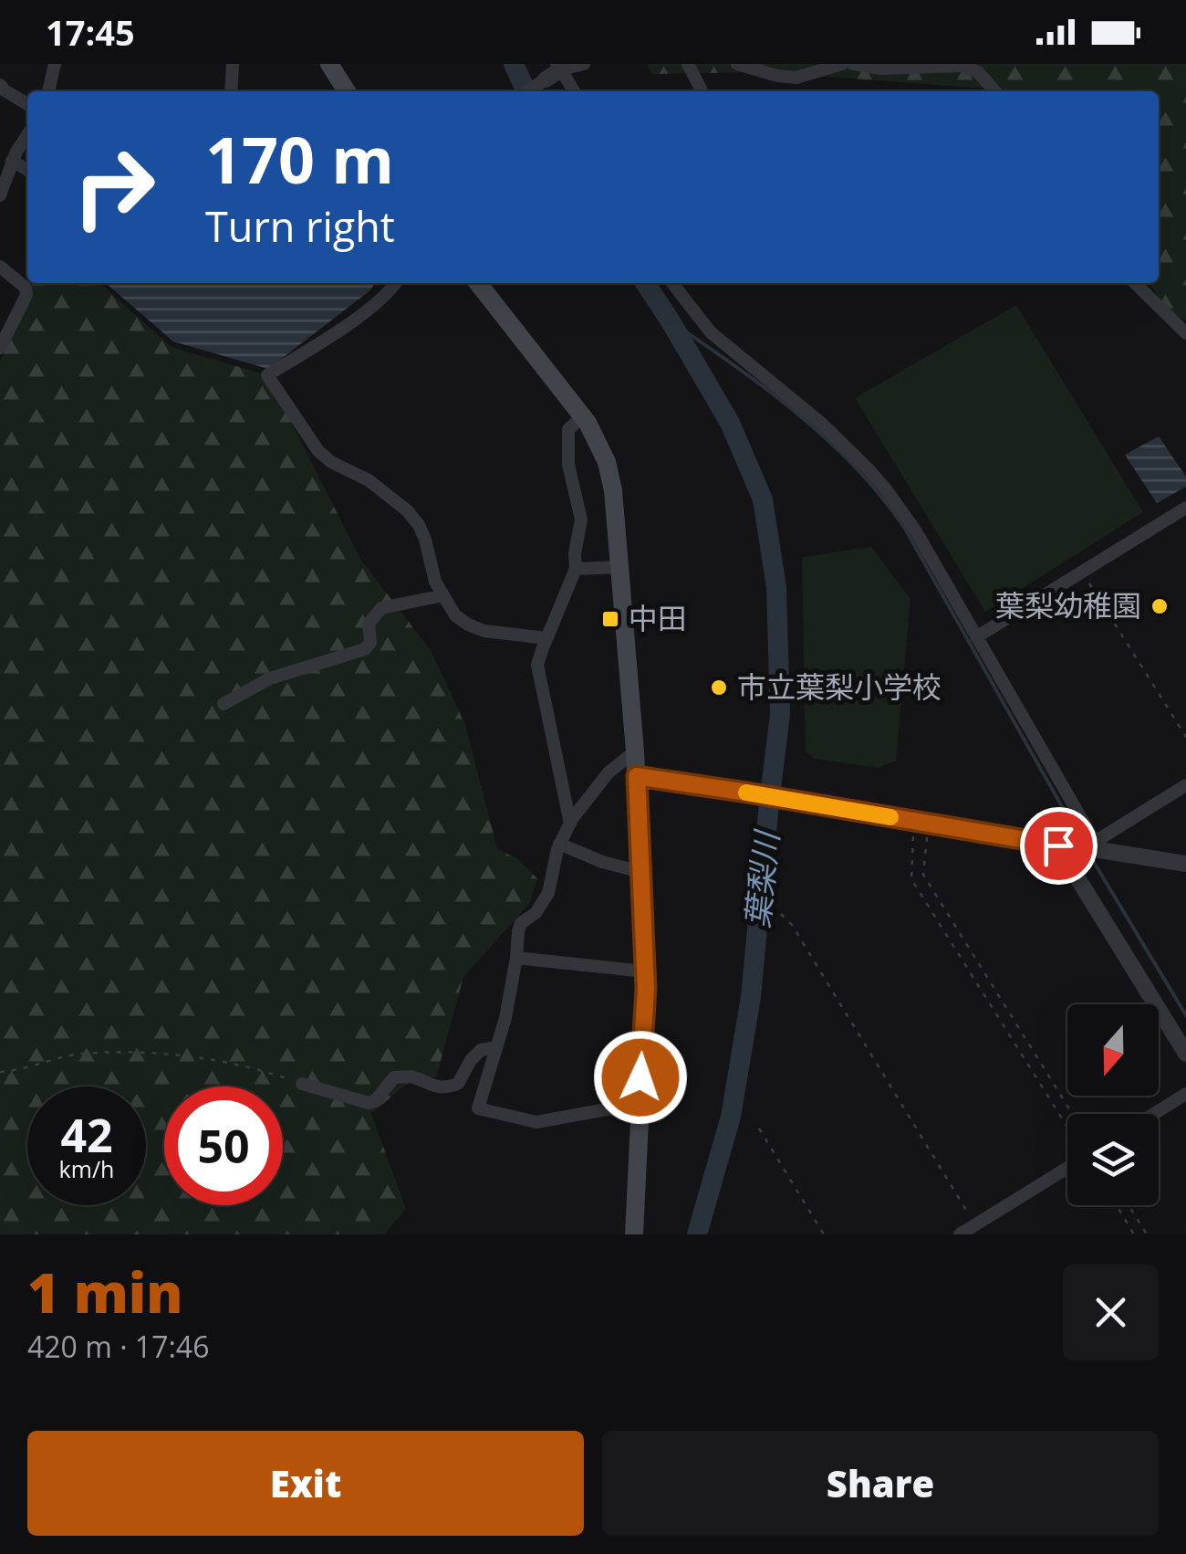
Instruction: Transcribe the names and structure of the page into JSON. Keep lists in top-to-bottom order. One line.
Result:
{"water":["葉梨川"],"places":{"other":["葉梨幼稚園","市立葉梨小学校"],"transit":["中田"]},"north":"bottom","page":{"status":"17:45","turn":["170 m","Turn right"],"speed":"42 km/h","limit":"50","heading":["1 min","420 m · 17:46"],"buttons":["Exit","Share"]}}
